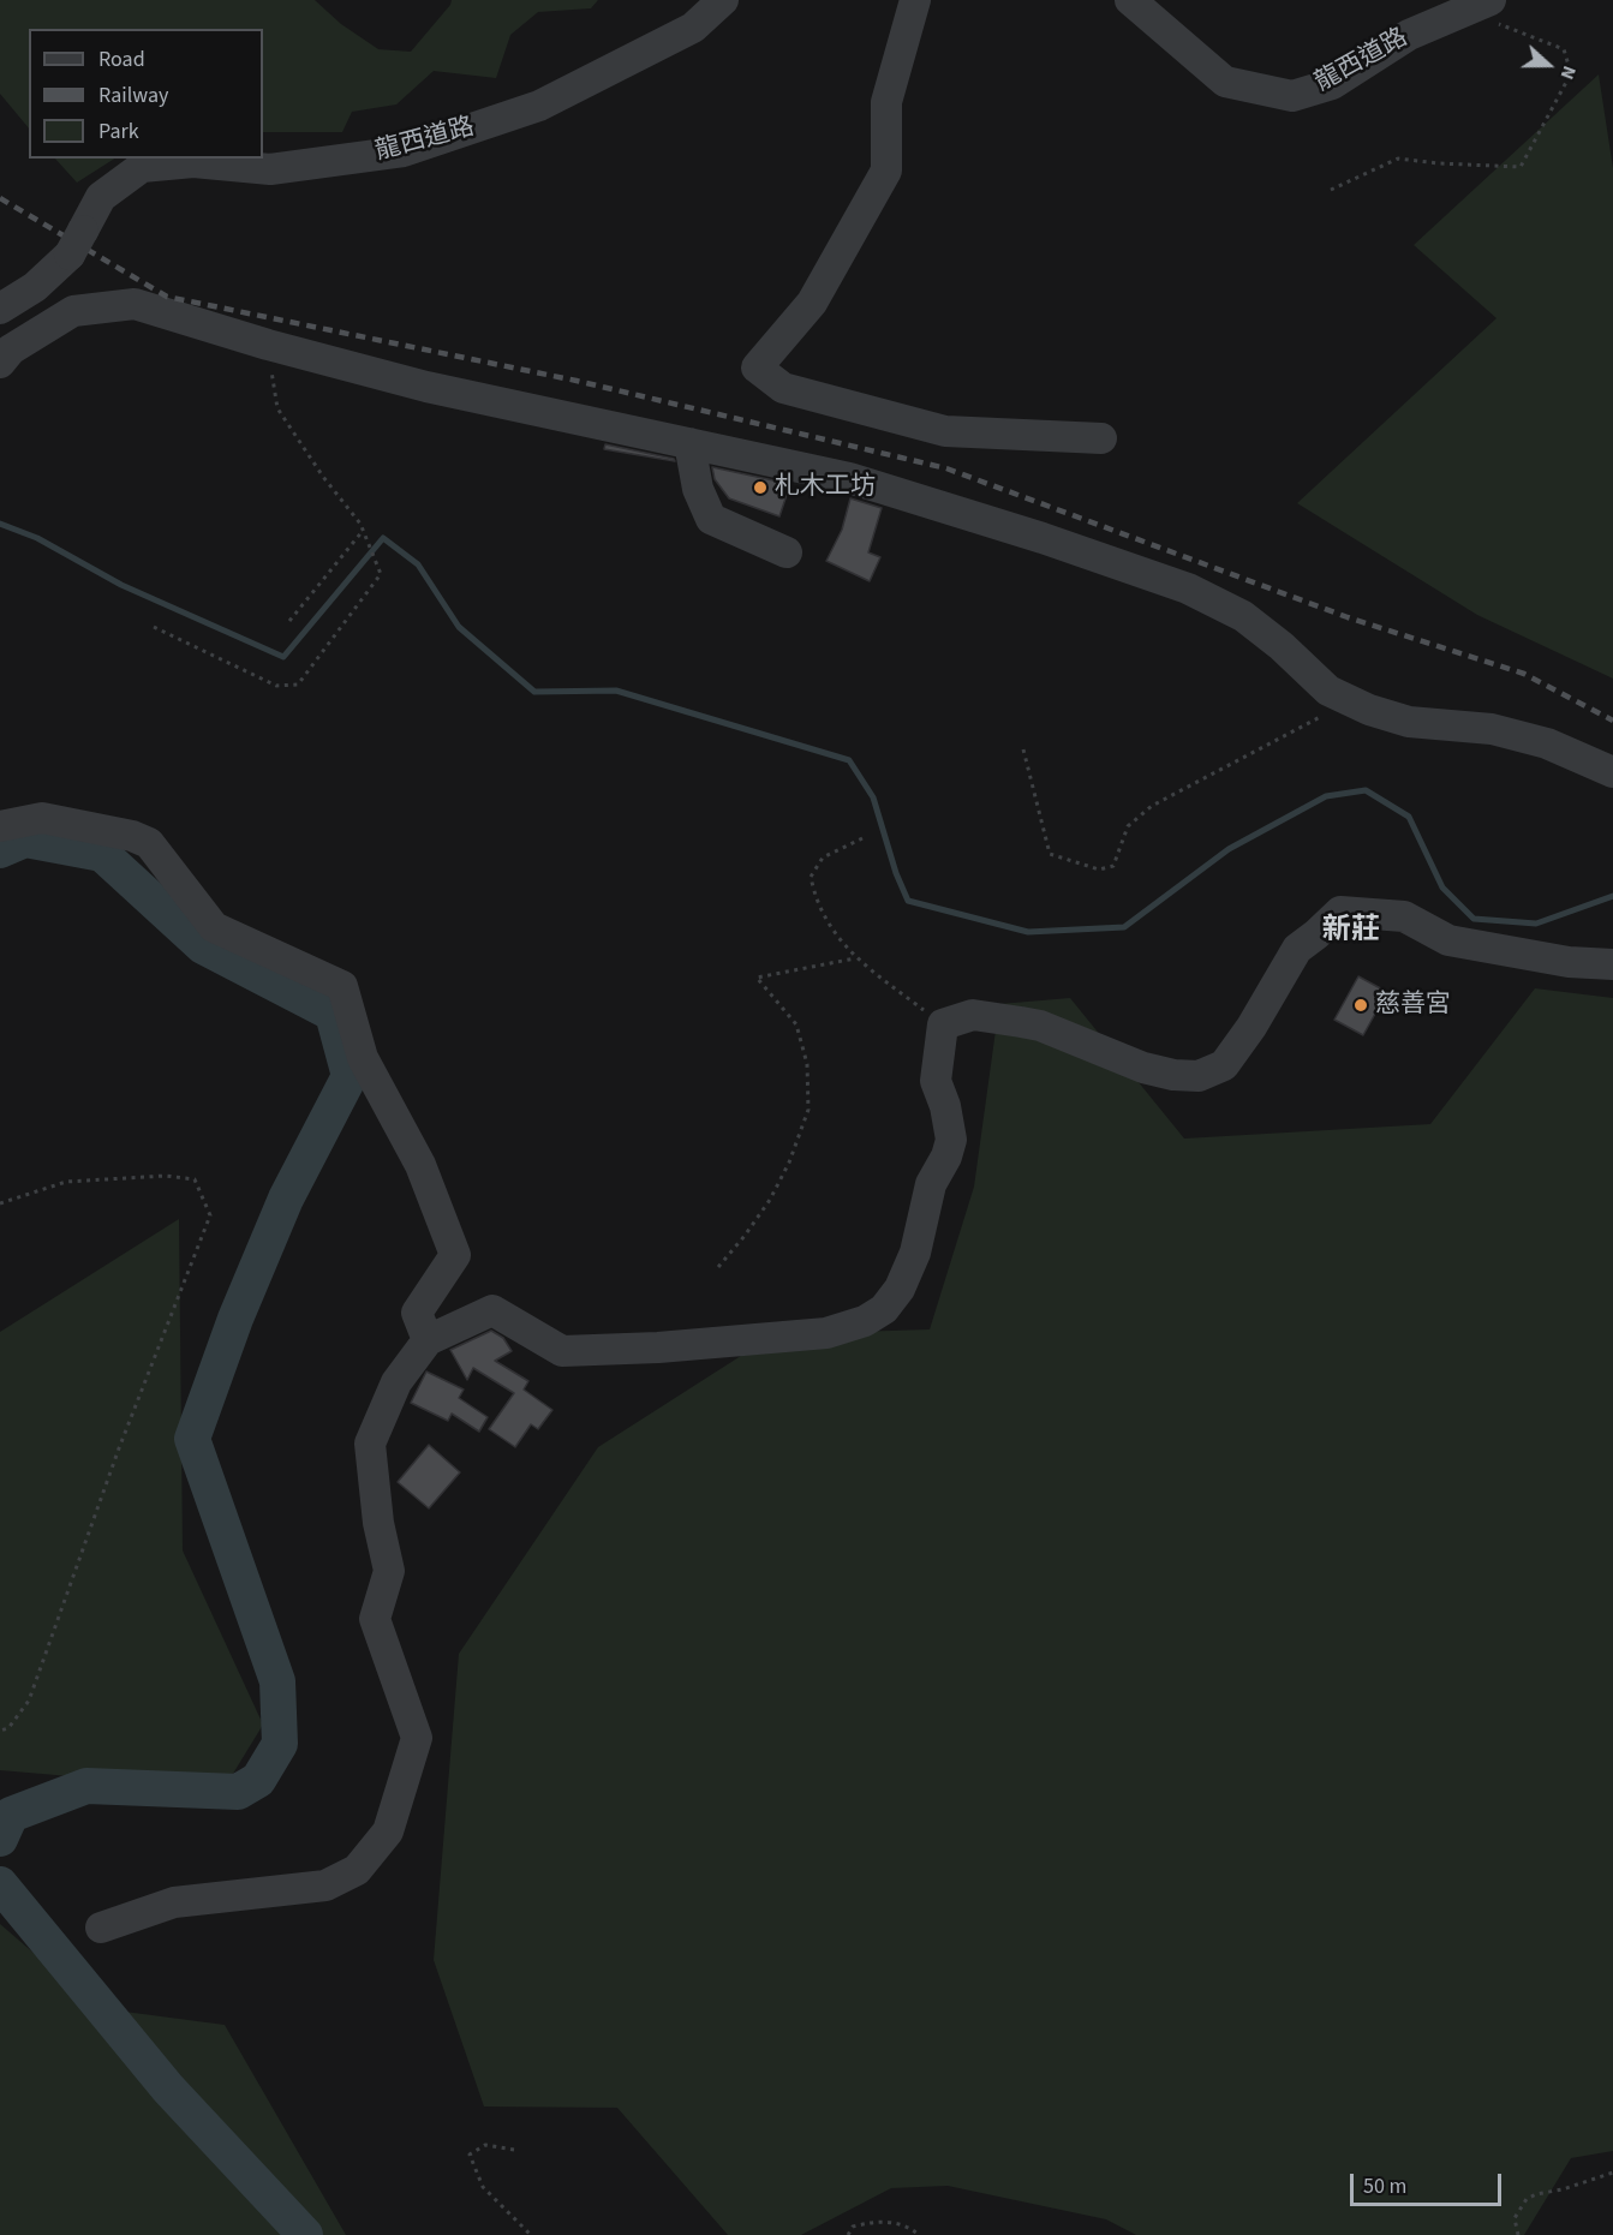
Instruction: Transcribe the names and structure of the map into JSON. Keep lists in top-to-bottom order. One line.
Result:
{"streets":{"street":["龍西道路"]},"districts":["新莊"],"places":["札木工坊","慈善宮"],"legend":["Road","Railway","Park"],"scale_bar":"50 m","north":"right"}
